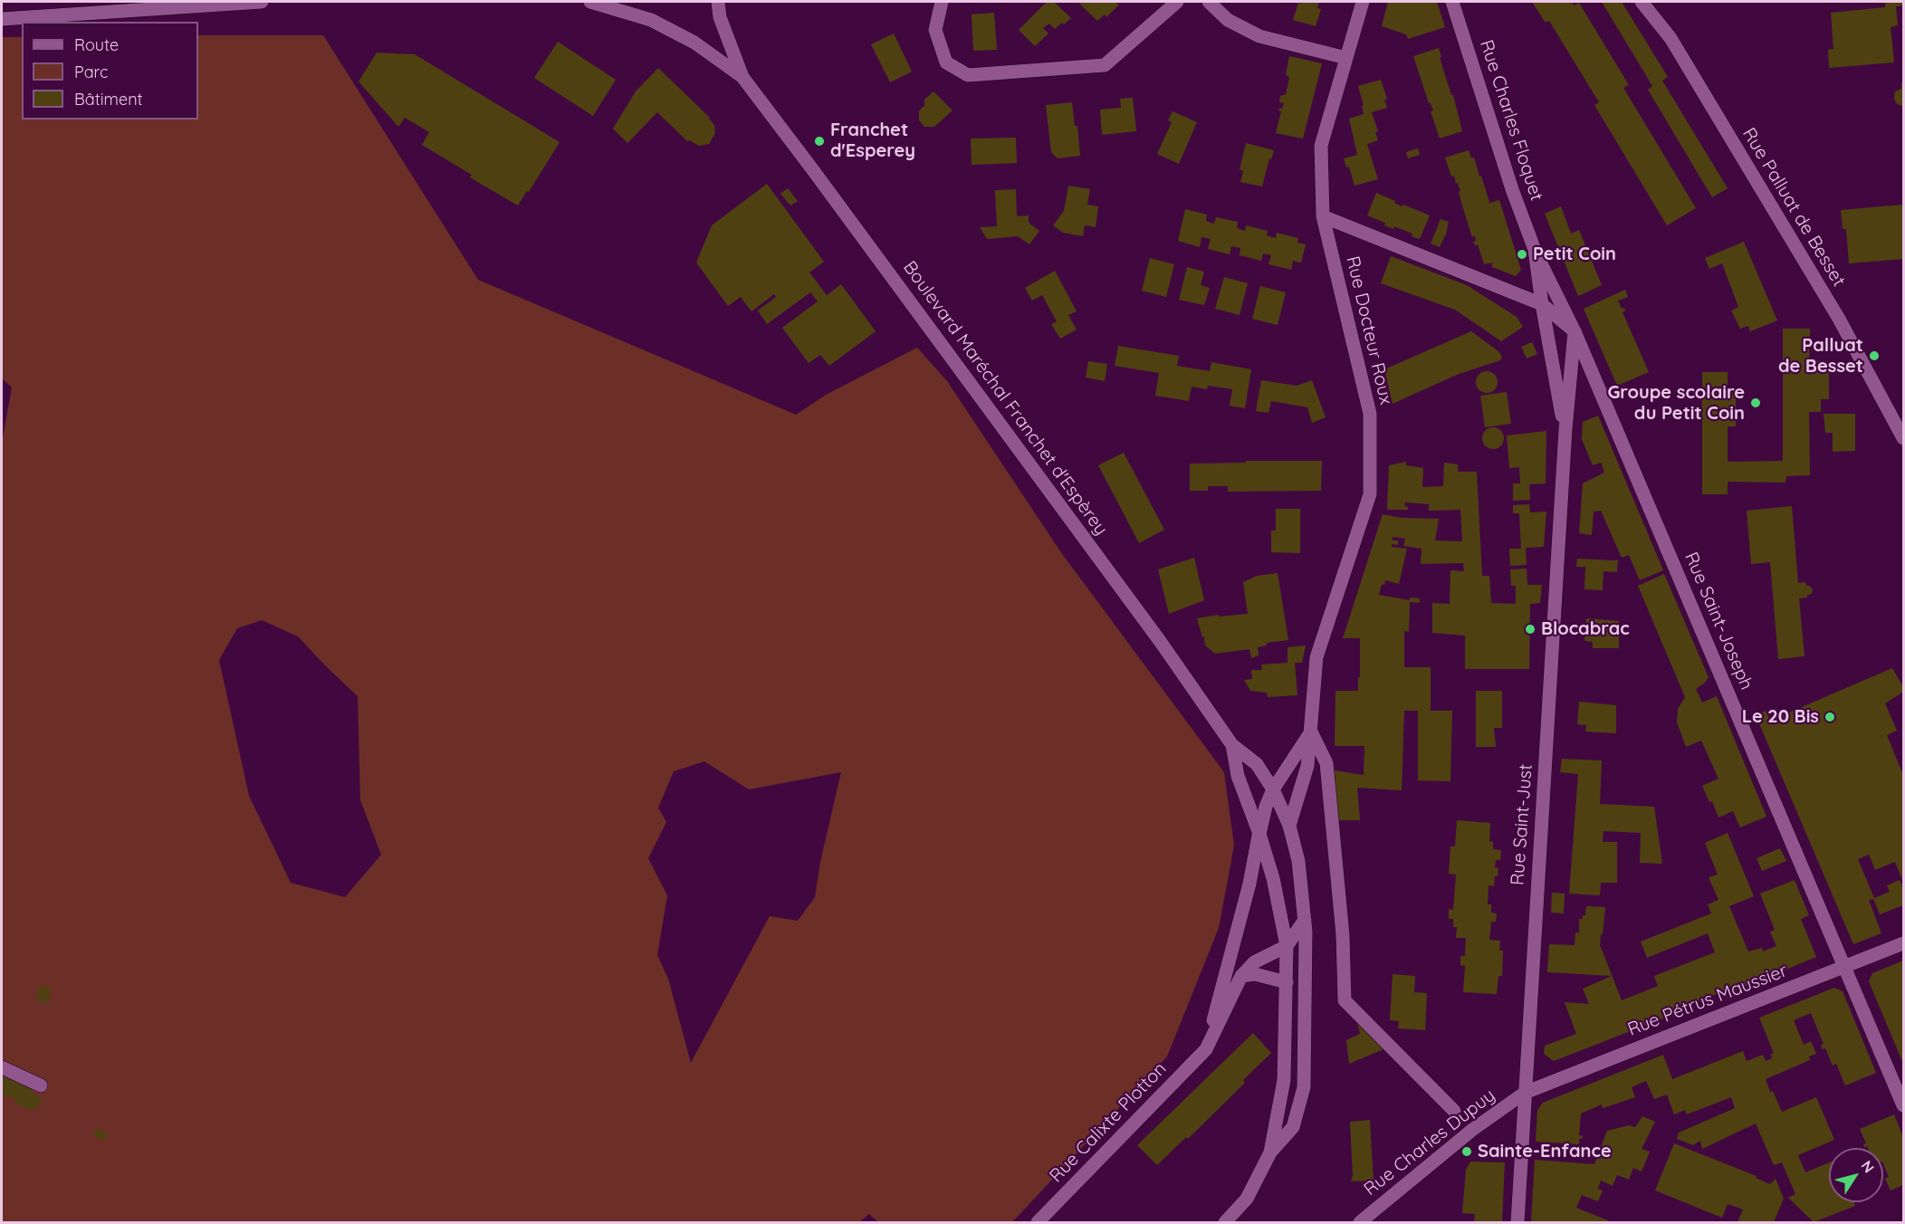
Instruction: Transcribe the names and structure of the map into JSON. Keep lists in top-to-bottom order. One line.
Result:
{"streets":{"street":["Rue Charles Floquet","Rue Palluat de Besset","Rue Docteur Roux","Boulevard Maréchal Franchet d'Espèrey","Rue Saint-Joseph","Rue Saint-Just","Rue Pétrus Maussier","Rue Calixte Plotton","Rue Charles Dupuy"]},"crossings":[["Rue Charles Floquet","Rue Saint-Joseph"],["Rue Charles Floquet","Rue Saint-Just"],["Rue Docteur Roux","Boulevard Maréchal Franchet d'Espèrey"],["Rue Docteur Roux","Rue Calixte Plotton"],["Boulevard Maréchal Franchet d'Espèrey","Rue Calixte Plotton"],["Rue Saint-Joseph","Rue Saint-Just"],["Rue Saint-Joseph","Rue Pétrus Maussier"],["Rue Saint-Just","Rue Pétrus Maussier"],["Rue Saint-Just","Rue Charles Dupuy"],["Rue Pétrus Maussier","Rue Charles Dupuy"]],"places":["Franchet d'Esperey","Petit Coin","Palluat de Besset","Groupe scolaire du Petit Coin","Blocabrac","Le 20 Bis","Sainte-Enfance"],"legend":["Route","Parc","Bâtiment"],"north":"top right"}
